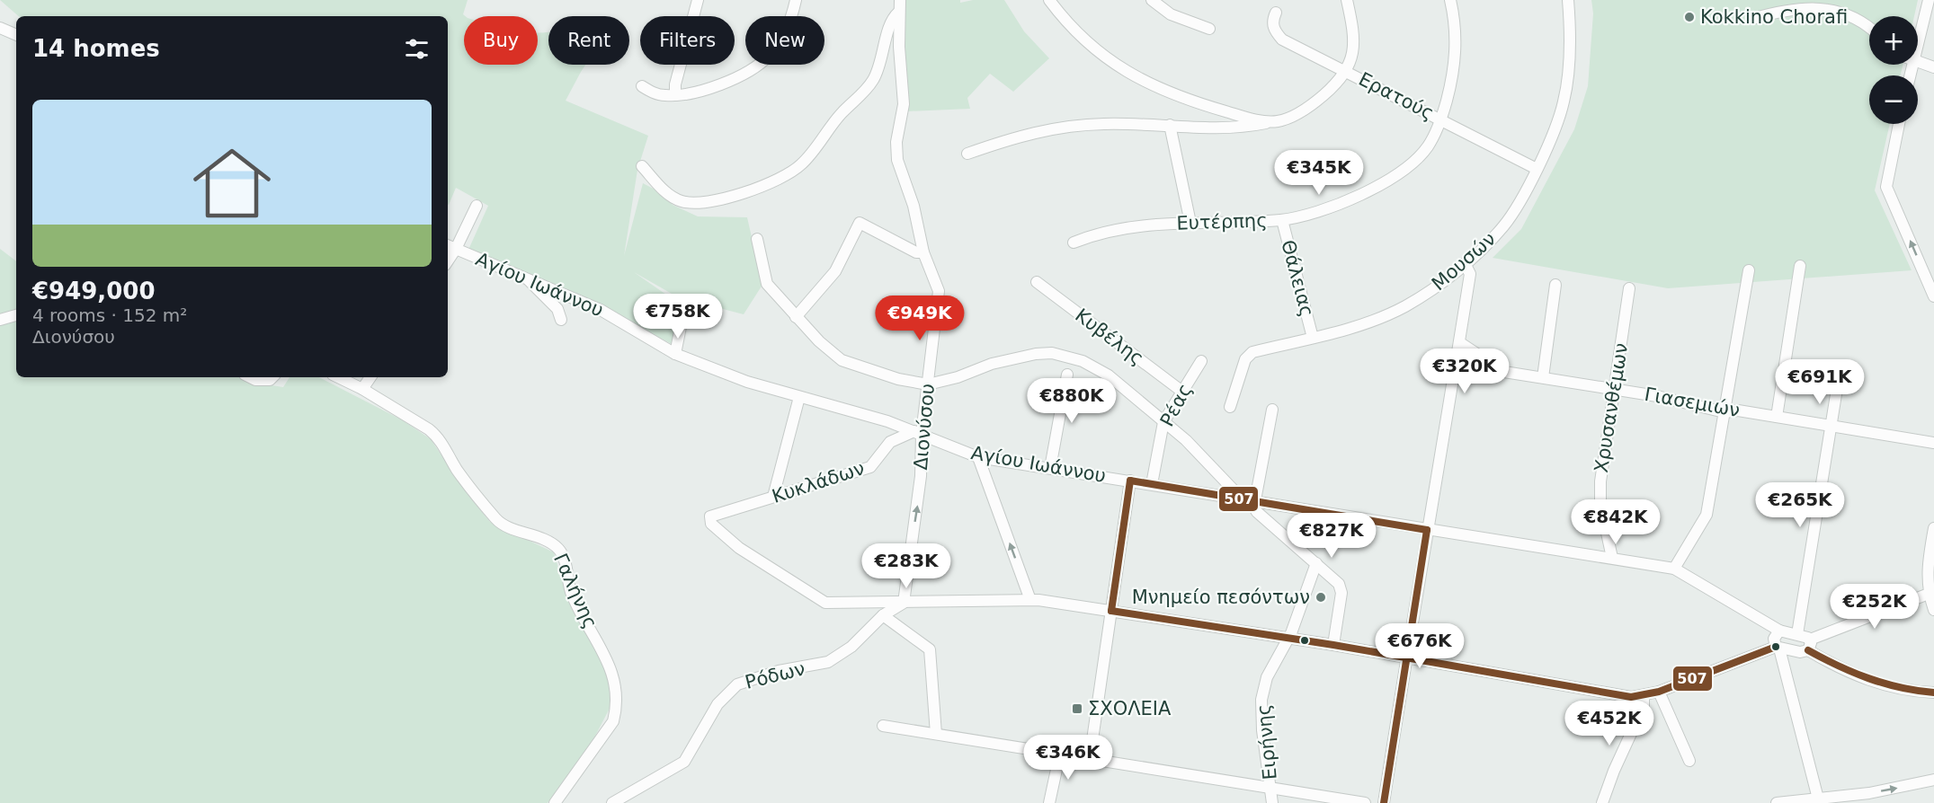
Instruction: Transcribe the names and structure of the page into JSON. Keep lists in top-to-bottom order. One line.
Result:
{"streets":{"street":["Ερατούς","Ευτέρπης","Μουσών","Θάλειας","Αγίου Ιωάννου","Κυβέλης","Γιασεμιών","Ρέας","Χρυσανθέμων","Διονύσου","Κυκλάδων","Γαλήνης","Ρόδων","Ειρήνης"]},"crossings":[["Ερατούς","Ευτέρπης"],["Ερατούς","Μουσών"],["Ευτέρπης","Θάλειας"],["Μουσών","Θάλειας"],["Αγίου Ιωάννου","Ρέας"],["Αγίου Ιωάννου","Χρυσανθέμων"],["Αγίου Ιωάννου","Διονύσου"],["Αγίου Ιωάννου","Κυκλάδων"],["Κυβέλης","Ρέας"],["Γιασεμιών","Χρυσανθέμων"],["Διονύσου","Κυκλάδων"],["Διονύσου","Ρόδων"],["Κυκλάδων","Ρόδων"]],"places":{"other":["Kokkino Chorafi","Μνημείο πεσόντων"],"transit":["ΣΧΟΛΕΙΑ"]},"lines":["transit line 507"],"page":{"map_buttons":["+","−"],"chip":["Buy","Rent","Filters","New"],"heading":"14 homes","list":[{"name":"€949,000","note":"4 rooms · 152 m² · Διονύσου"}],"price":["€345K","€758K","€949K","€320K","€691K","€880K","€265K","€842K","€827K","€283K","€252K","€676K","€452K","€346K"]}}
